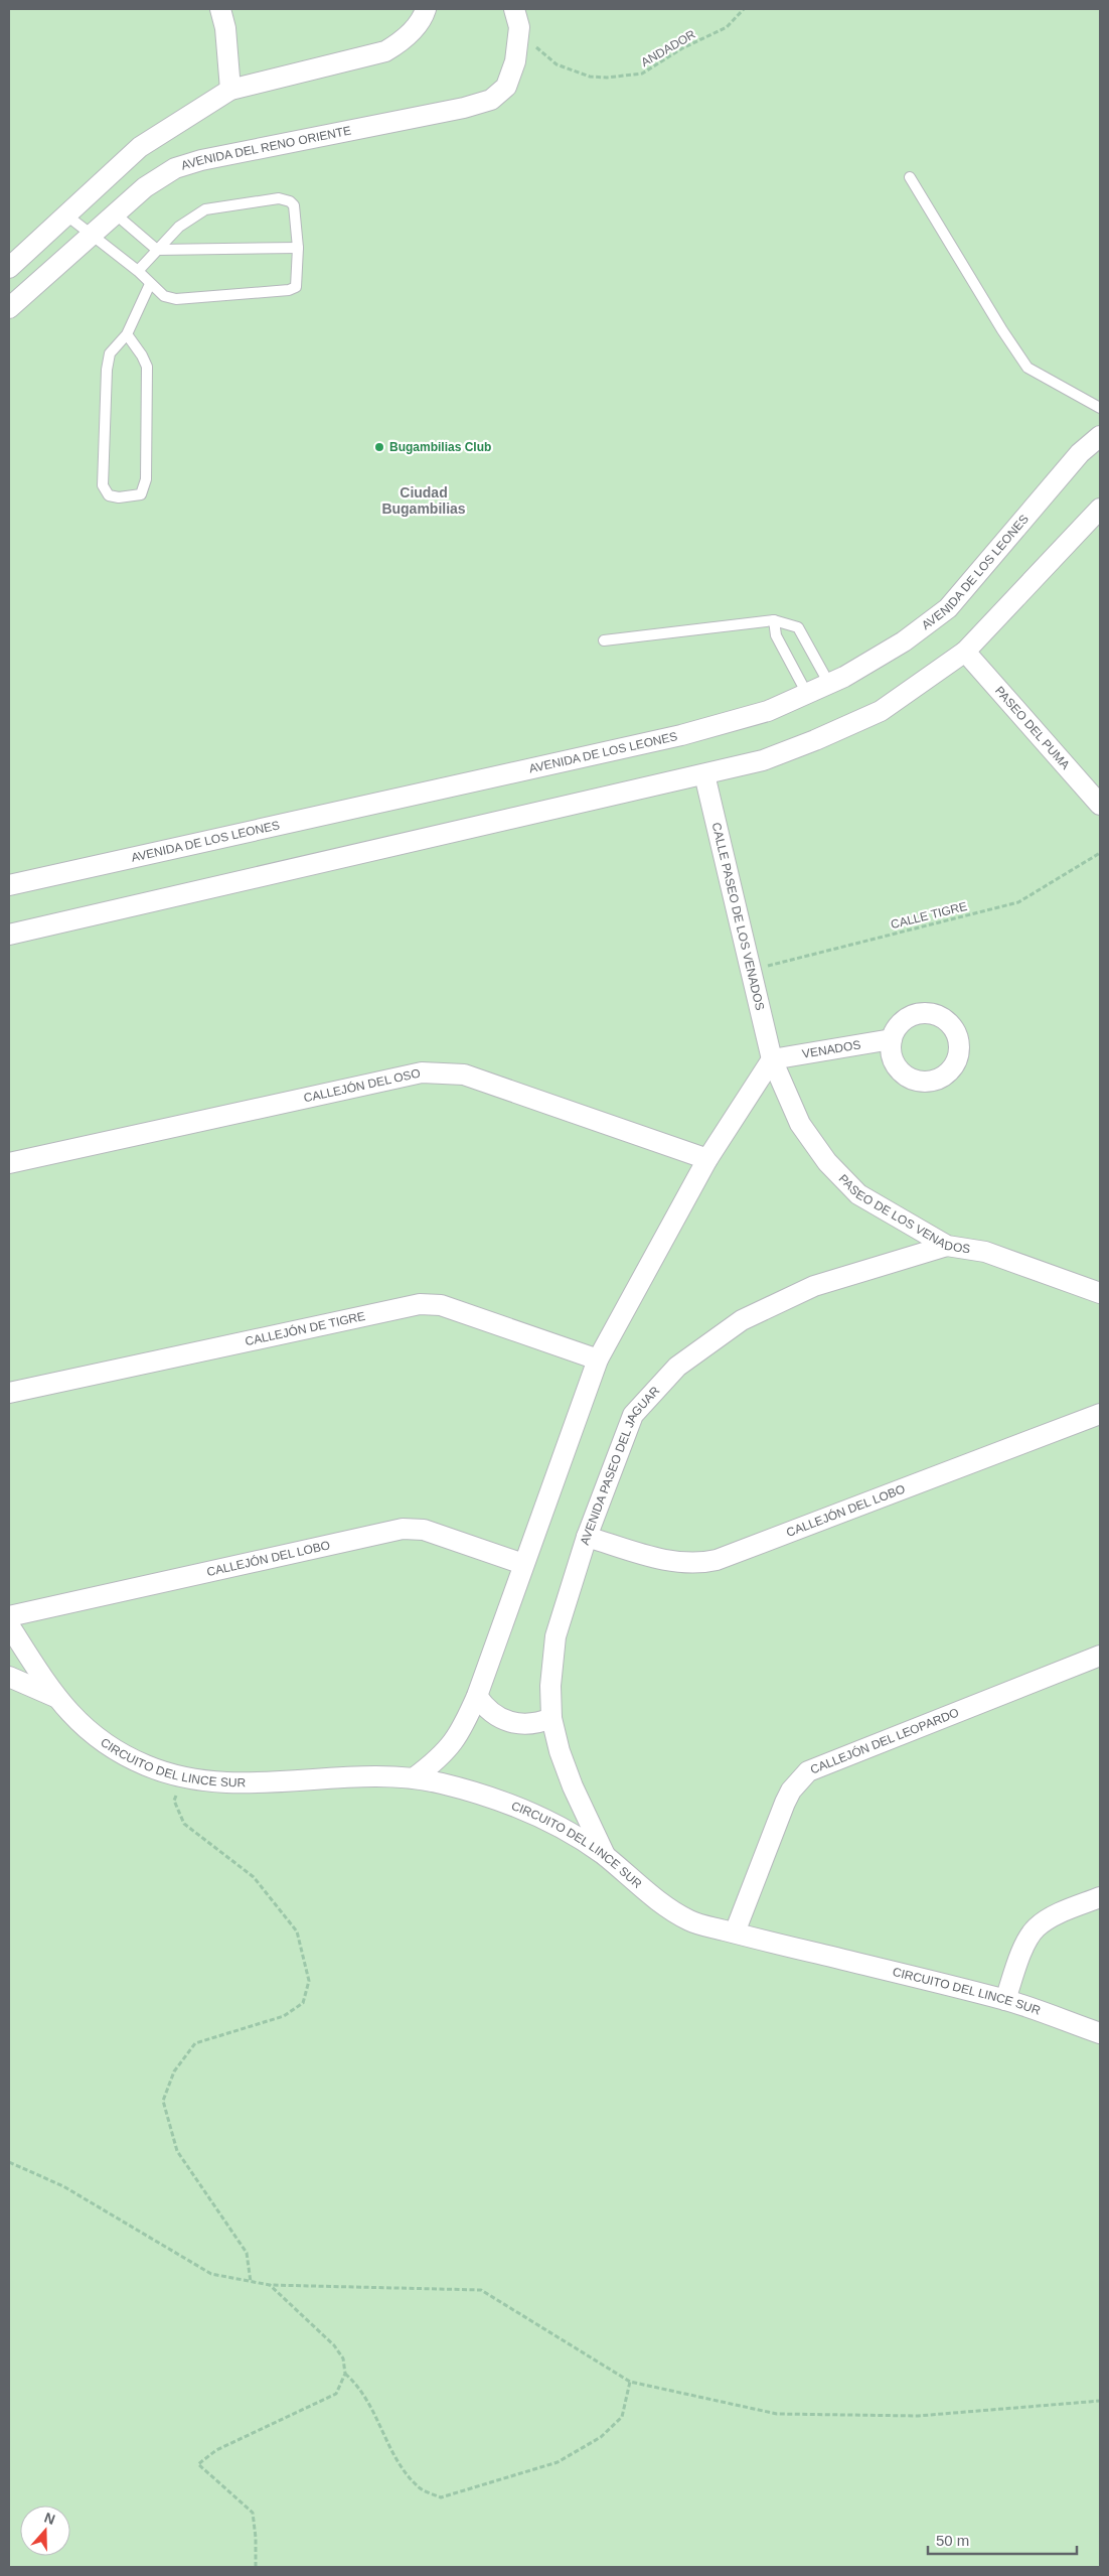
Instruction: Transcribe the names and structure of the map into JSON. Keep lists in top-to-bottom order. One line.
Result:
{"streets":{"street":["AVENIDA DEL RENO ORIENTE","AVENIDA DE LOS LEONES","PASEO DEL PUMA","CALLE PASEO DE LOS VENADOS","VENADOS","CALLEJÓN DEL OSO","PASEO DE LOS VENADOS","CALLEJÓN DE TIGRE","AVENIDA PASEO DEL JAGUAR","CALLEJÓN DEL LOBO","CALLEJÓN DEL LEOPARDO","CIRCUITO DEL LINCE SUR"],"path":["ANDADOR","CALLE TIGRE"]},"crossings":[["ANDADOR","AVENIDA DEL RENO ORIENTE"],["CALLE TIGRE","CALLE PASEO DE LOS VENADOS"],["CALLE PASEO DE LOS VENADOS","VENADOS"],["CALLE PASEO DE LOS VENADOS","PASEO DE LOS VENADOS"],["VENADOS","PASEO DE LOS VENADOS"],["PASEO DE LOS VENADOS","AVENIDA PASEO DEL JAGUAR"],["AVENIDA PASEO DEL JAGUAR","CALLEJÓN DEL LOBO"],["AVENIDA PASEO DEL JAGUAR","CIRCUITO DEL LINCE SUR"],["CALLEJÓN DEL LEOPARDO","CIRCUITO DEL LINCE SUR"]],"districts":["Ciudad Bugambilias"],"places":["Bugambilias Club"],"scale_bar":"50 m","north":"top"}
